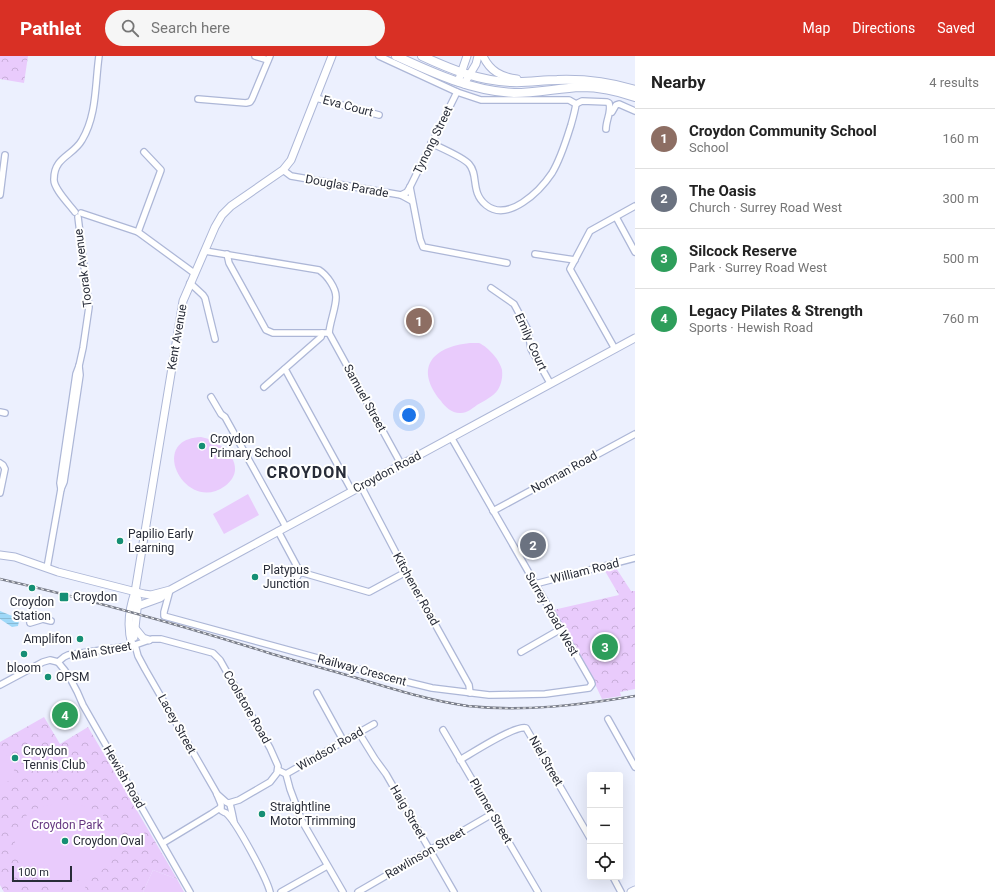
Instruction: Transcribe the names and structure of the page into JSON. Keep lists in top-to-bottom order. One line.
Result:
{"streets":{"main road":["Kent Avenue","Croydon Road"],"street":["Eva Court","Tynong Street","Douglas Parade","Toorak Avenue","Emily Court","Samuel Street","Norman Road","William Road","Kitchener Road","Surrey Road West","Main Street","Railway Crescent","Coolstore Road","Lacey Street","Windsor Road","Niel Street","Hewish Road","Plumer Street","Haig Street","Rawlinson Street"]},"crossings":[["Eva Court","Kent Avenue"],["Tynong Street","Douglas Parade"],["Douglas Parade","Kent Avenue"],["Toorak Avenue","Croydon Road"],["Kent Avenue","Croydon Road"],["Kent Avenue","Main Street"],["Kent Avenue","Lacey Street"],["Emily Court","Croydon Road"],["Samuel Street","Croydon Road"],["Croydon Road","Kitchener Road"],["Croydon Road","Surrey Road West"],["Croydon Road","Railway Crescent"],["Norman Road","Surrey Road West"],["William Road","Surrey Road West"],["Kitchener Road","Railway Crescent"],["Surrey Road West","Railway Crescent"],["Main Street","Coolstore Road"],["Main Street","Lacey Street"],["Main Street","Hewish Road"],["Coolstore Road","Windsor Road"],["Windsor Road","Haig Street"],["Niel Street","Plumer Street"],["Plumer Street","Rawlinson Street"],["Haig Street","Rawlinson Street"]],"districts":["CROYDON"],"parks":["Croydon Park"],"places":{"other":["Croydon Primary School","Papilio Early Learning","Platypus Junction","Croydon Station","Amplifon","bloom","OPSM","Croydon Tennis Club","Straightline Motor Trimming","Croydon Oval"],"transit":["Croydon"]},"scale_bar":"100 m","page":{"header":"Pathlet","search":"Search here","nav":["Map","Directions","Saved"],"heading":["Nearby","4 results"],"list":[{"mark":"1","name":"Croydon Community School","note":"School","value":"160 m"},{"mark":"2","name":"The Oasis","note":"Church · Surrey Road West","value":"300 m"},{"mark":"3","name":"Silcock Reserve","note":"Park · Surrey Road West","value":"500 m"},{"mark":"4","name":"Legacy Pilates & Strength","note":"Sports · Hewish Road","value":"760 m"}],"pins":["1","2","3","4"],"map_buttons":["+","−"],"scale":"100 m"}}
